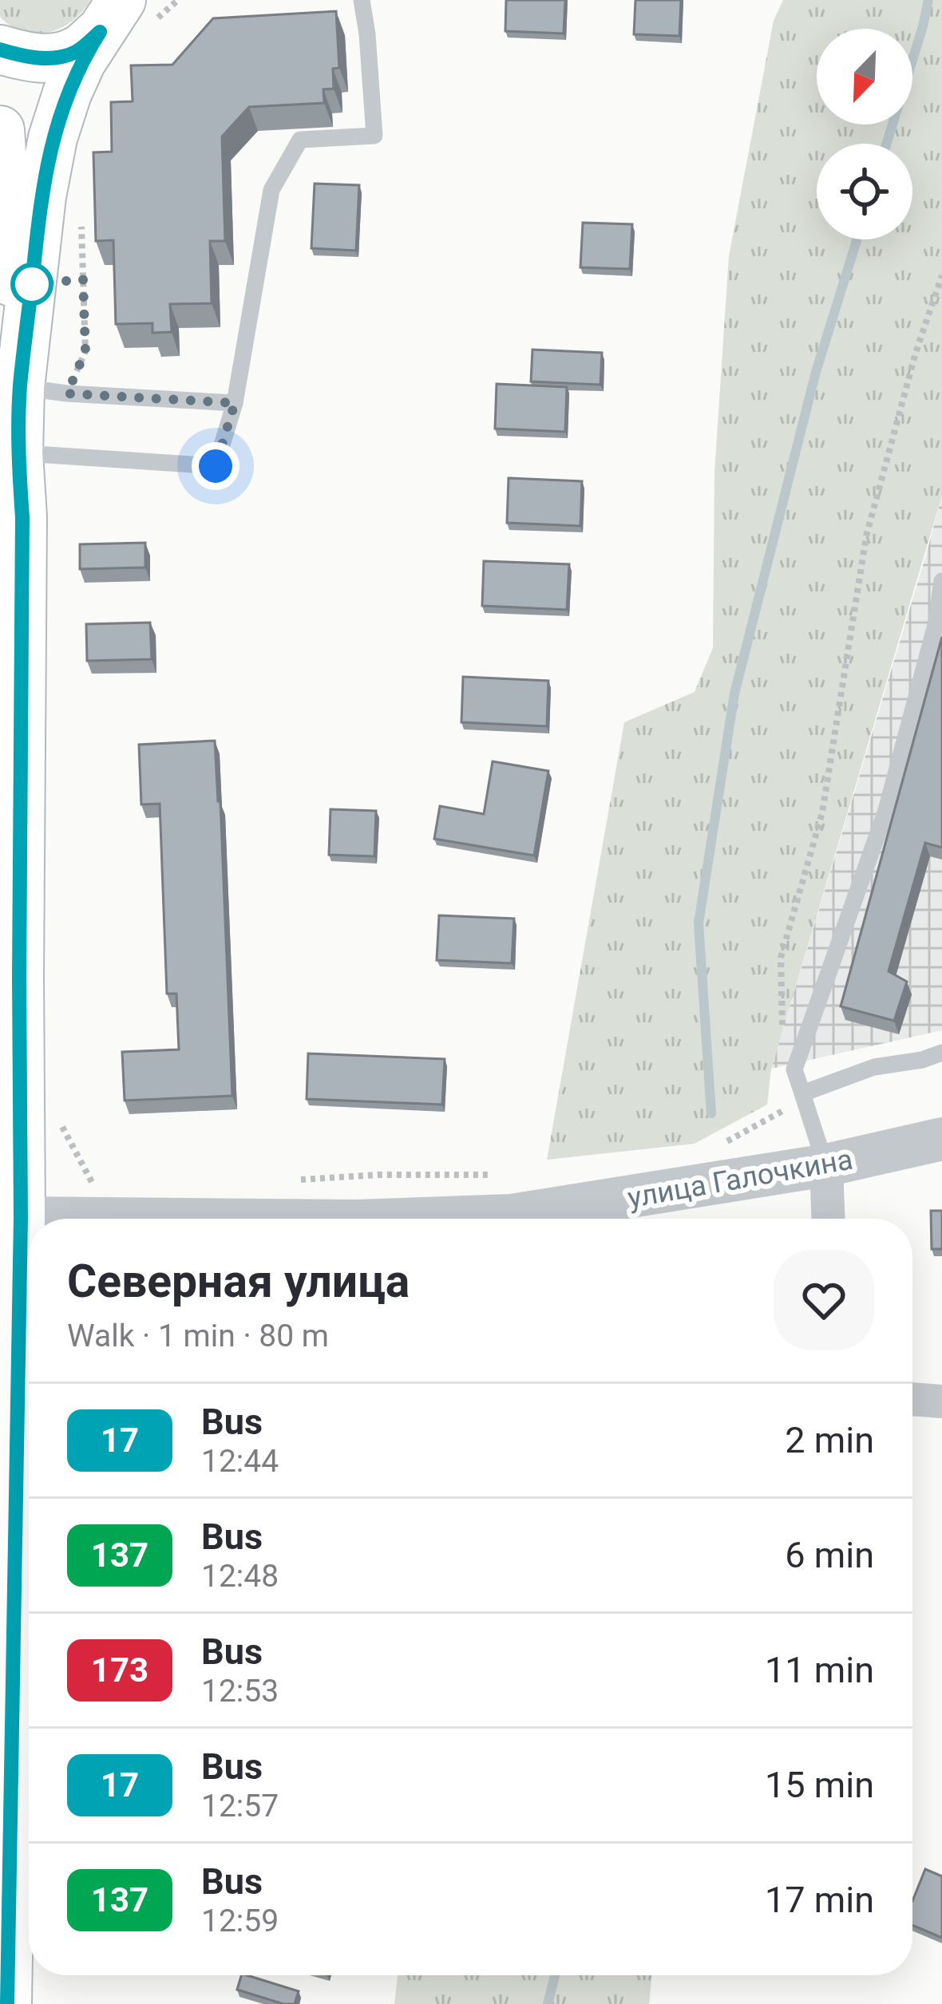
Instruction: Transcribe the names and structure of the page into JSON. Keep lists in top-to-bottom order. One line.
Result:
{"streets":{"street":["улица Галочкина"]},"lines":["bus line 17"],"north":"bottom left","page":{"heading":["Северная улица","Walk · 1 min · 80 m"],"list":[{"mark":"17","name":"Bus","note":"12:44","value":"2 min"},{"mark":"137","name":"Bus","note":"12:48","value":"6 min"},{"mark":"173","name":"Bus","note":"12:53","value":"11 min"},{"mark":"17","name":"Bus","note":"12:57","value":"15 min"},{"mark":"137","name":"Bus","note":"12:59","value":"17 min"}]}}
